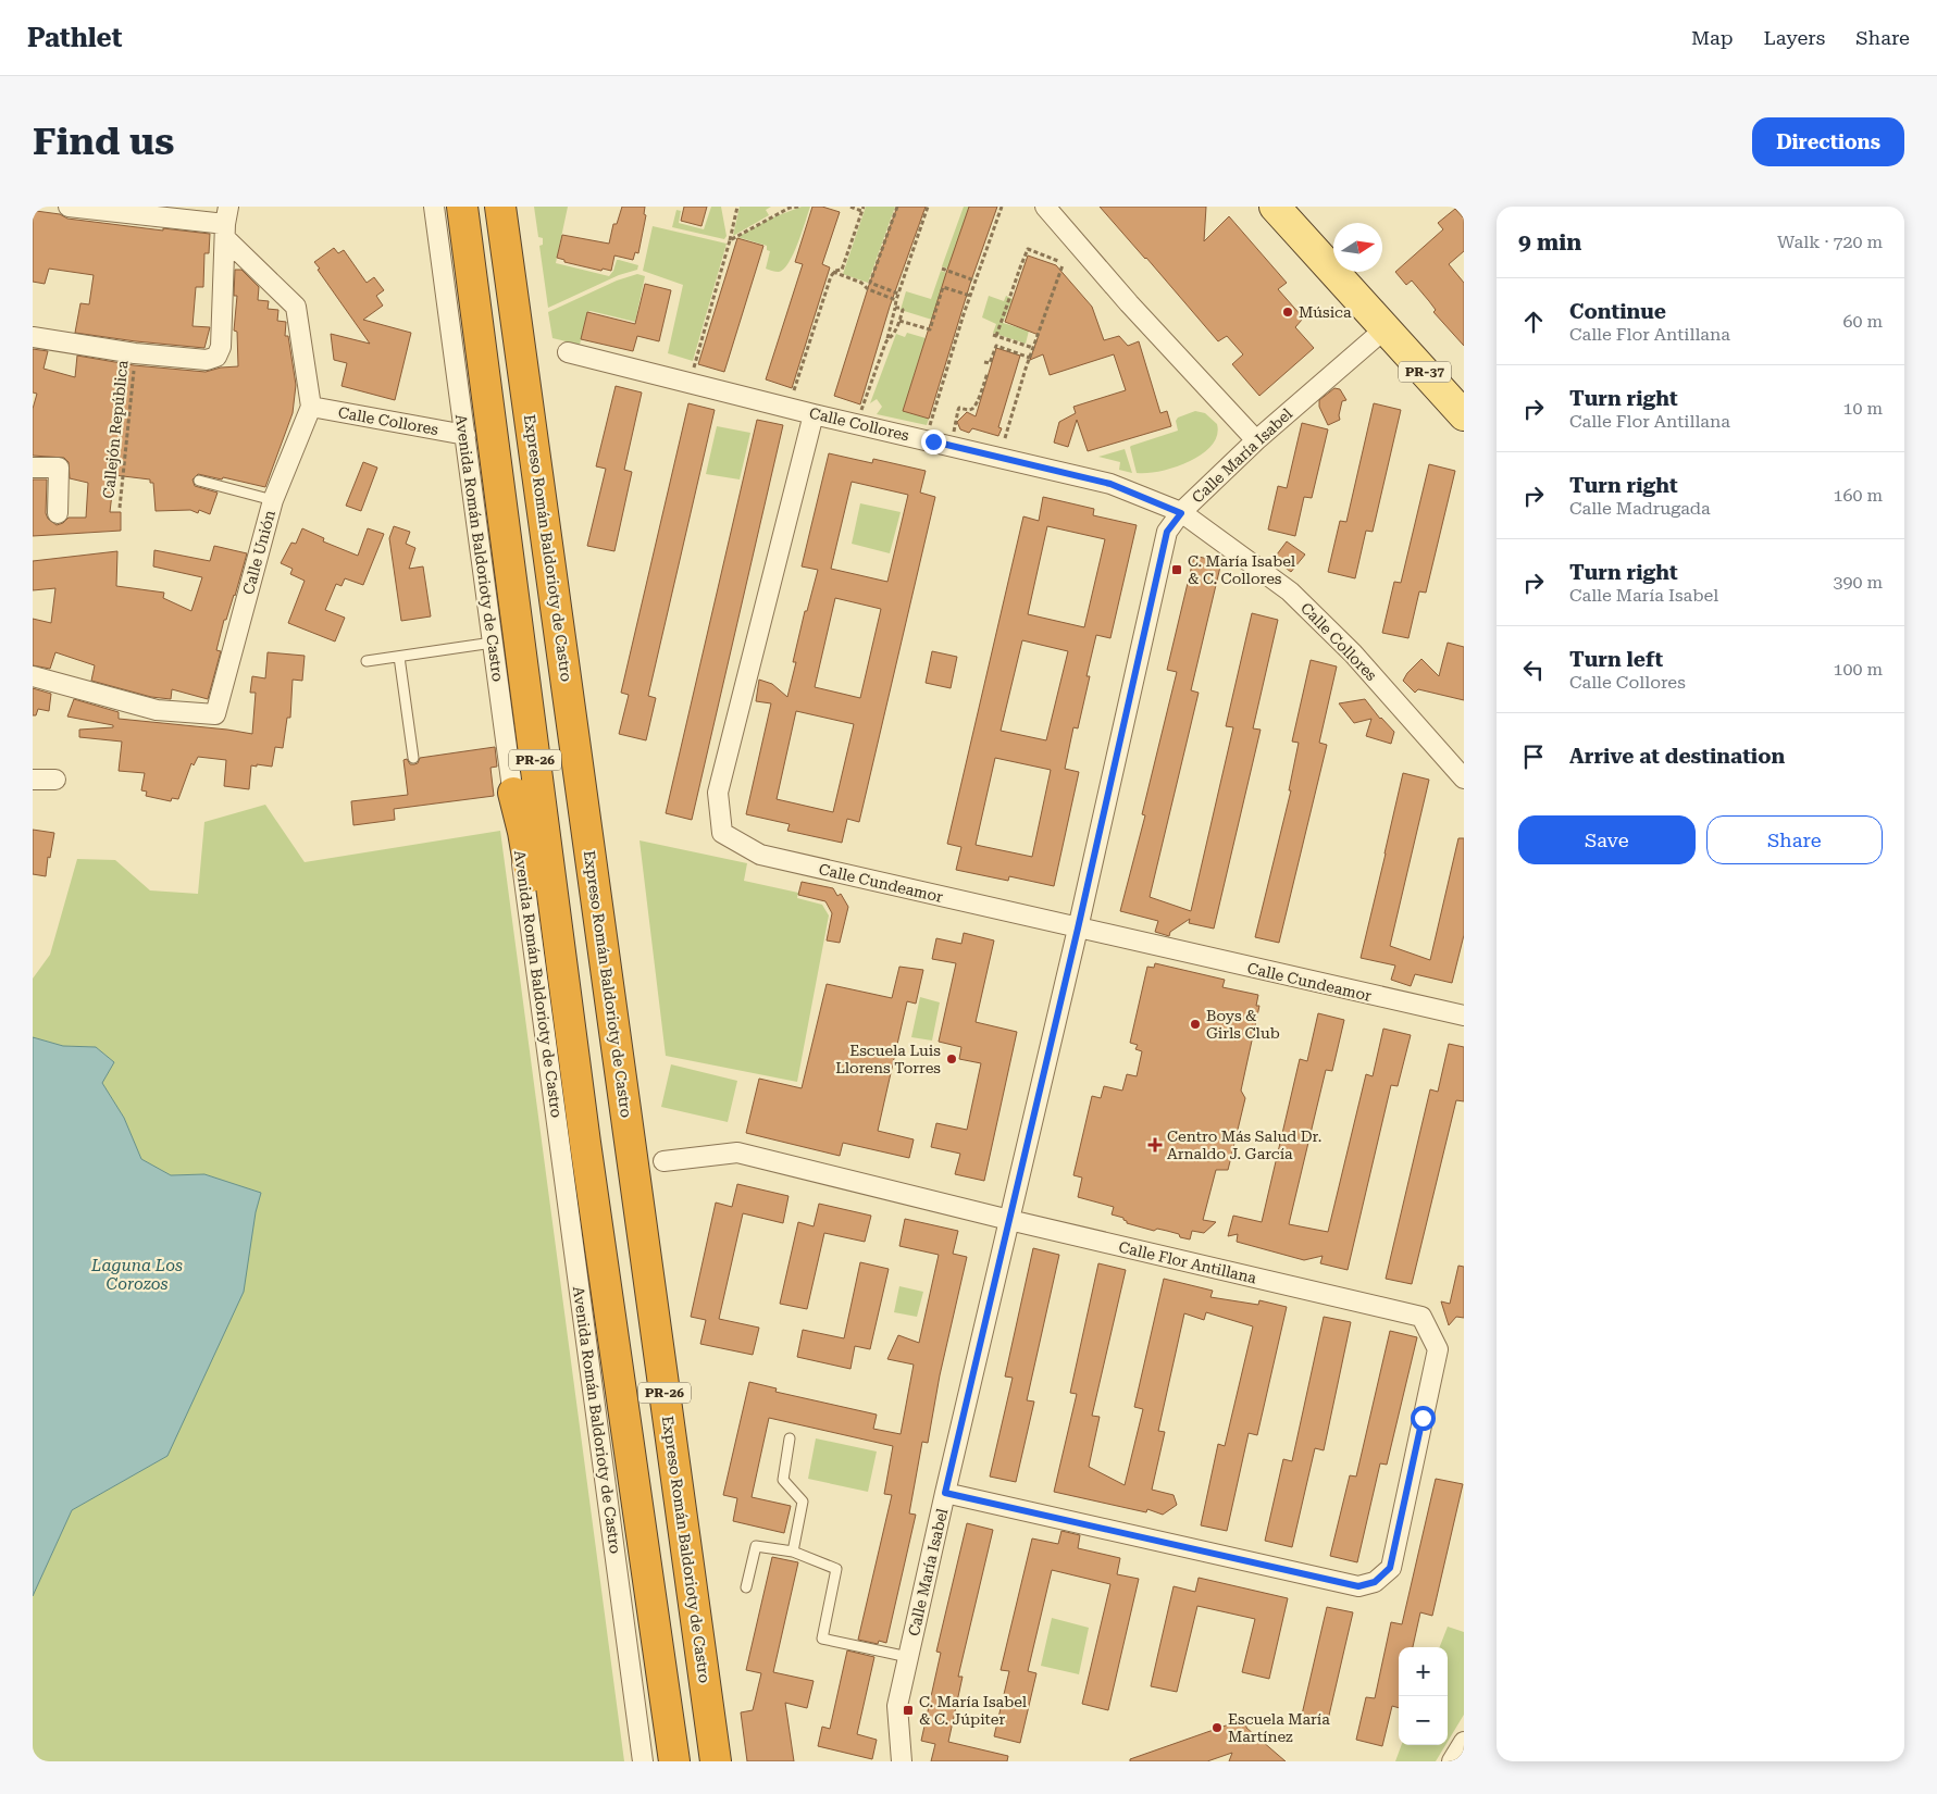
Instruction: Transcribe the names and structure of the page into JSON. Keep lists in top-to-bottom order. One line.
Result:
{"streets":{"highway":["Expreso Román Baldorioty de Castro","PR-26"],"main road":["PR-37"],"street":["Calle Collores","Calle María Isabel","Avenida Román Baldorioty de Castro","Calle Unión","Calle Cundeamor","Calle Flor Antillana"],"path":["Callejón República"]},"crossings":[["PR-37","Calle María Isabel"],["Calle Collores","Calle María Isabel"],["Calle Collores","Avenida Román Baldorioty de Castro"],["Calle Collores","Calle Unión"],["Calle Collores","Calle Cundeamor"],["Calle María Isabel","Calle Cundeamor"],["Calle María Isabel","Calle Flor Antillana"]],"water":["Laguna Los Corozos"],"places":{"other":["Música","Boys & Girls Club","Escuela Luis Llorens Torres","Escuela María Martínez"],"transit":["C. María Isabel & C. Collores","C. María Isabel & C. Júpiter"],"health":["Centro Más Salud Dr. Arnaldo J. García"]},"north":"right","page":{"header":"Pathlet","nav":["Map","Layers","Share"],"buttons":["Directions",["Save","Share"]],"title":"Find us","heading":["9 min","Walk · 720 m"],"list":[["Continue","Calle Flor Antillana","60 m"],["Turn right","Calle Flor Antillana","10 m"],["Turn right","Calle Madrugada","160 m"],["Turn right","Calle María Isabel","390 m"],["Turn left","Calle Collores","100 m"],"Arrive at destination"],"map_buttons":["+","−"]}}
